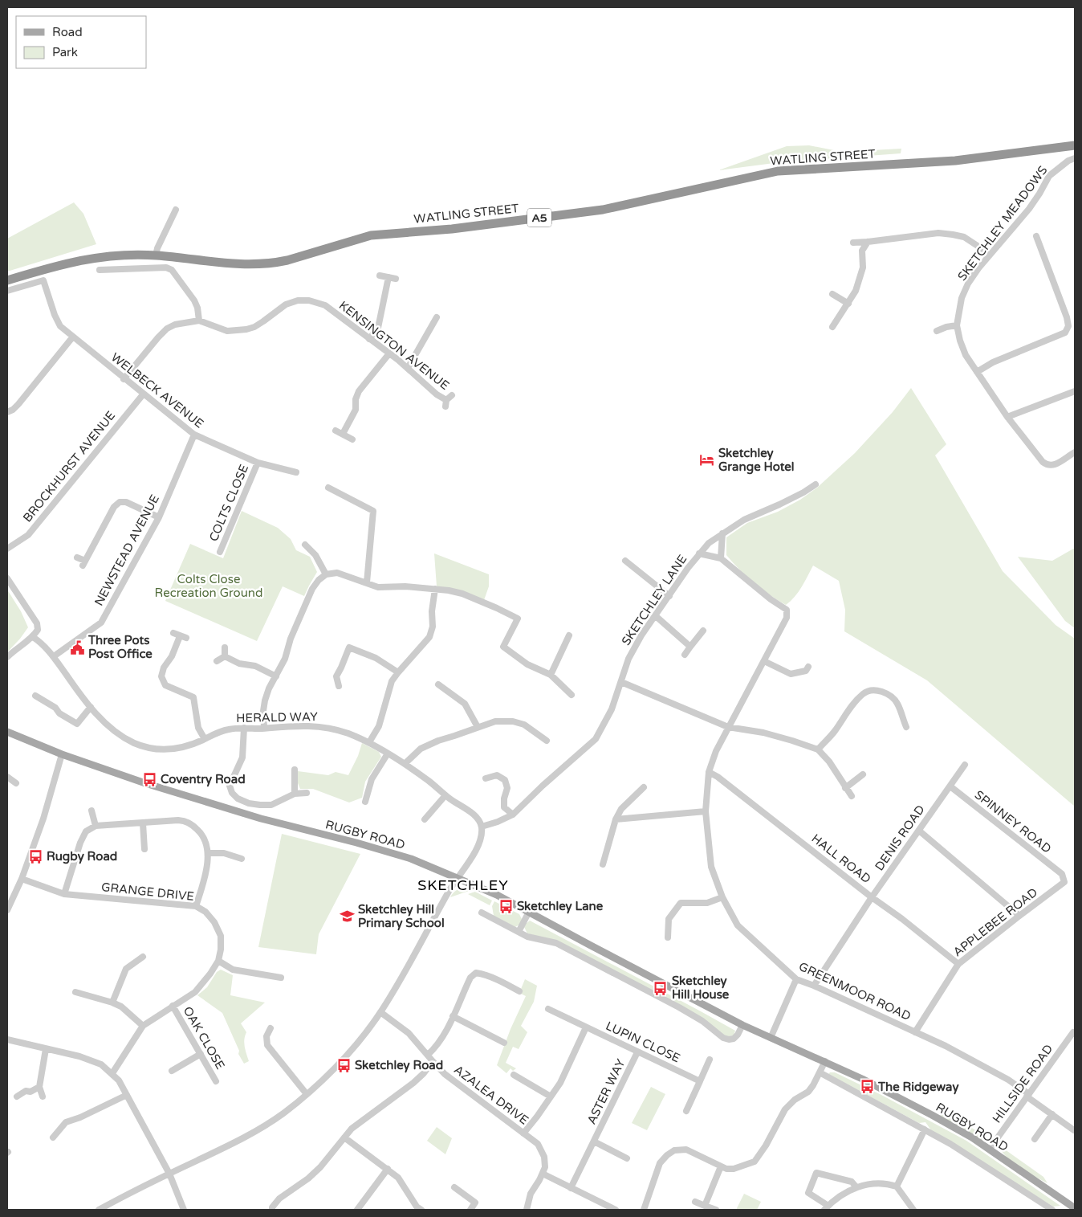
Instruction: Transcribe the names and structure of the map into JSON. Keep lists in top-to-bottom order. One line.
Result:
{"streets":{"highway":["WATLING STREET","A5"],"main road":["RUGBY ROAD"],"street":["SKETCHLEY MEADOWS","KENSINGTON AVENUE","WELBECK AVENUE","BROCKHURST AVENUE","COLTS CLOSE","NEWSTEAD AVENUE","SKETCHLEY LANE","HERALD WAY","SPINNEY ROAD","DENIS ROAD","HALL ROAD","GRANGE DRIVE","APPLEBEE ROAD","GREENMOOR ROAD","OAK CLOSE","LUPIN CLOSE","HILLSIDE ROAD","ASTER WAY","AZALEA DRIVE"]},"crossings":[["KENSINGTON AVENUE","WELBECK AVENUE"],["WELBECK AVENUE","BROCKHURST AVENUE"],["WELBECK AVENUE","COLTS CLOSE"],["WELBECK AVENUE","NEWSTEAD AVENUE"],["NEWSTEAD AVENUE","HERALD WAY"],["SKETCHLEY LANE","HERALD WAY"],["SPINNEY ROAD","DENIS ROAD"],["SPINNEY ROAD","APPLEBEE ROAD"],["RUGBY ROAD","HILLSIDE ROAD"],["DENIS ROAD","HALL ROAD"],["DENIS ROAD","GREENMOOR ROAD"],["HALL ROAD","APPLEBEE ROAD"],["HALL ROAD","GREENMOOR ROAD"],["GRANGE DRIVE","OAK CLOSE"],["APPLEBEE ROAD","GREENMOOR ROAD"],["GREENMOOR ROAD","HILLSIDE ROAD"],["LUPIN CLOSE","ASTER WAY"]],"districts":["SKETCHLEY"],"parks":["Colts Close Recreation Ground"],"places":{"hotel":["Sketchley Grange Hotel"],"public building":["Three Pots Post Office"],"bus stop":["Coventry Road","Rugby Road","Sketchley Lane","Sketchley Hill House","Sketchley Road","The Ridgeway"],"school or university":["Sketchley Hill Primary School"]},"legend":["Road","Park"]}
